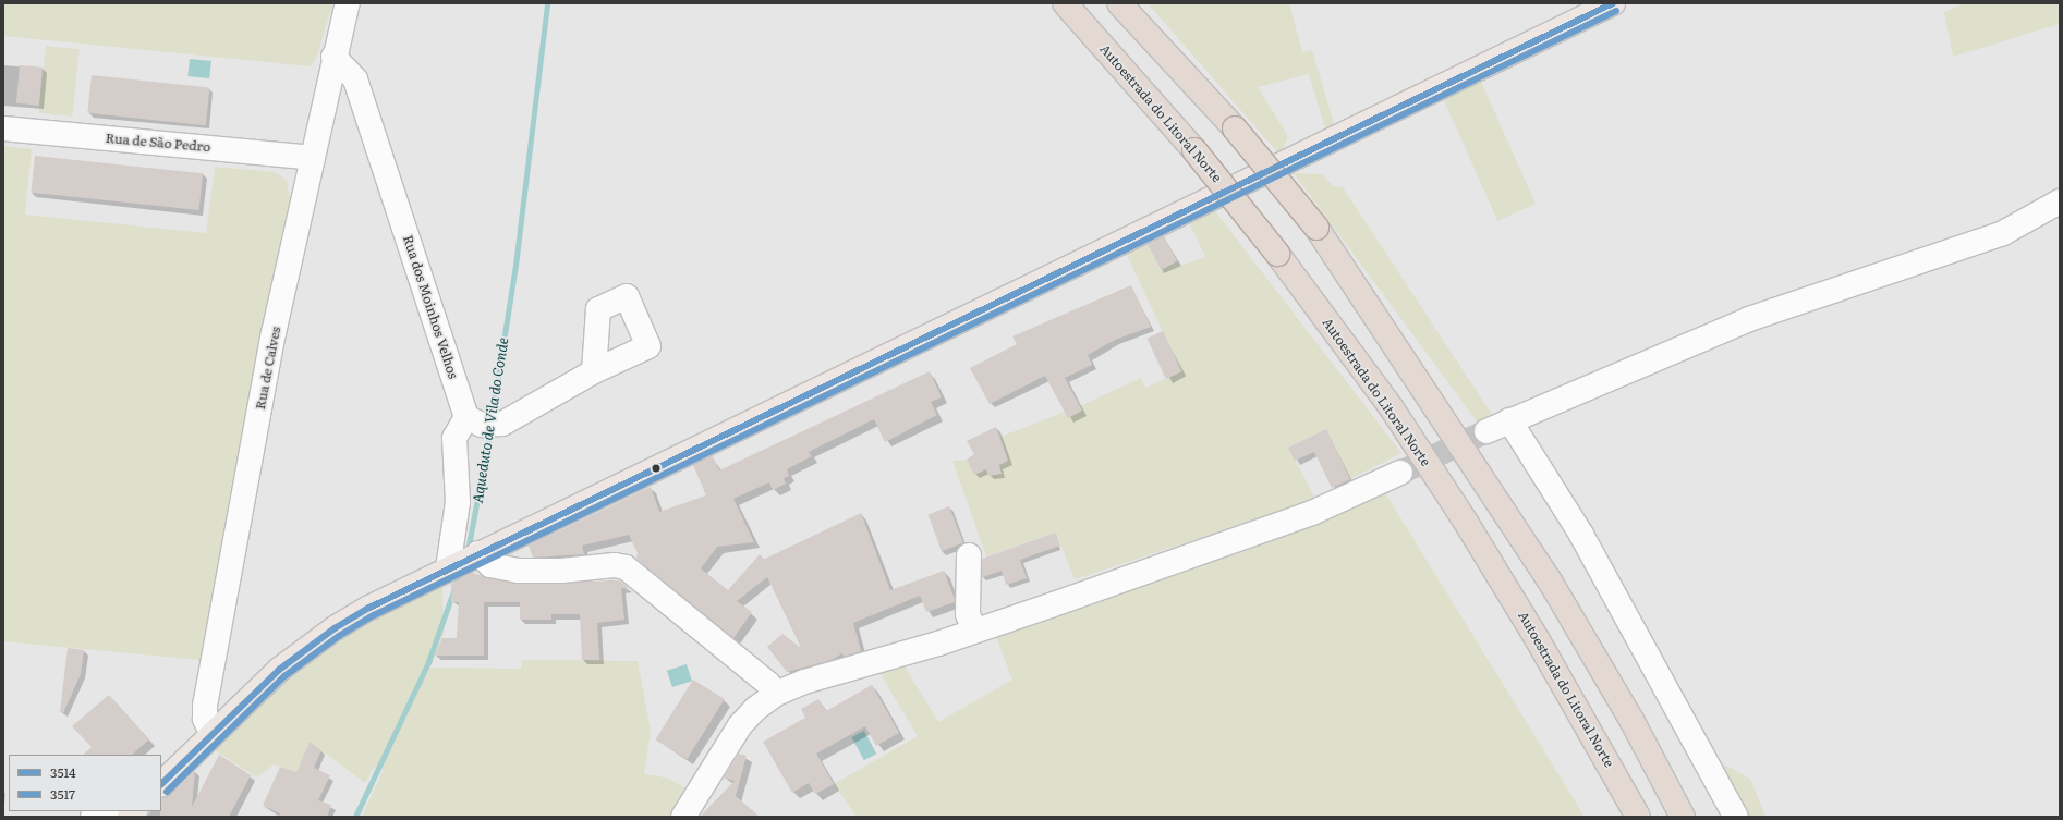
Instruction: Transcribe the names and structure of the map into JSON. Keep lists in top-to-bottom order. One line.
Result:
{"streets":{"highway":["Autoestrada do Litoral Norte"],"street":["Rua de São Pedro","Rua dos Moinhos Velhos","Rua de Calves"]},"crossings":[["Rua de São Pedro","Rua de Calves"],["Rua dos Moinhos Velhos","Rua de Calves"]],"water":["Aqueduto de Vila do Conde"],"lines":["transit line 3514","transit line 3517"],"legend":["3514","3517"]}
